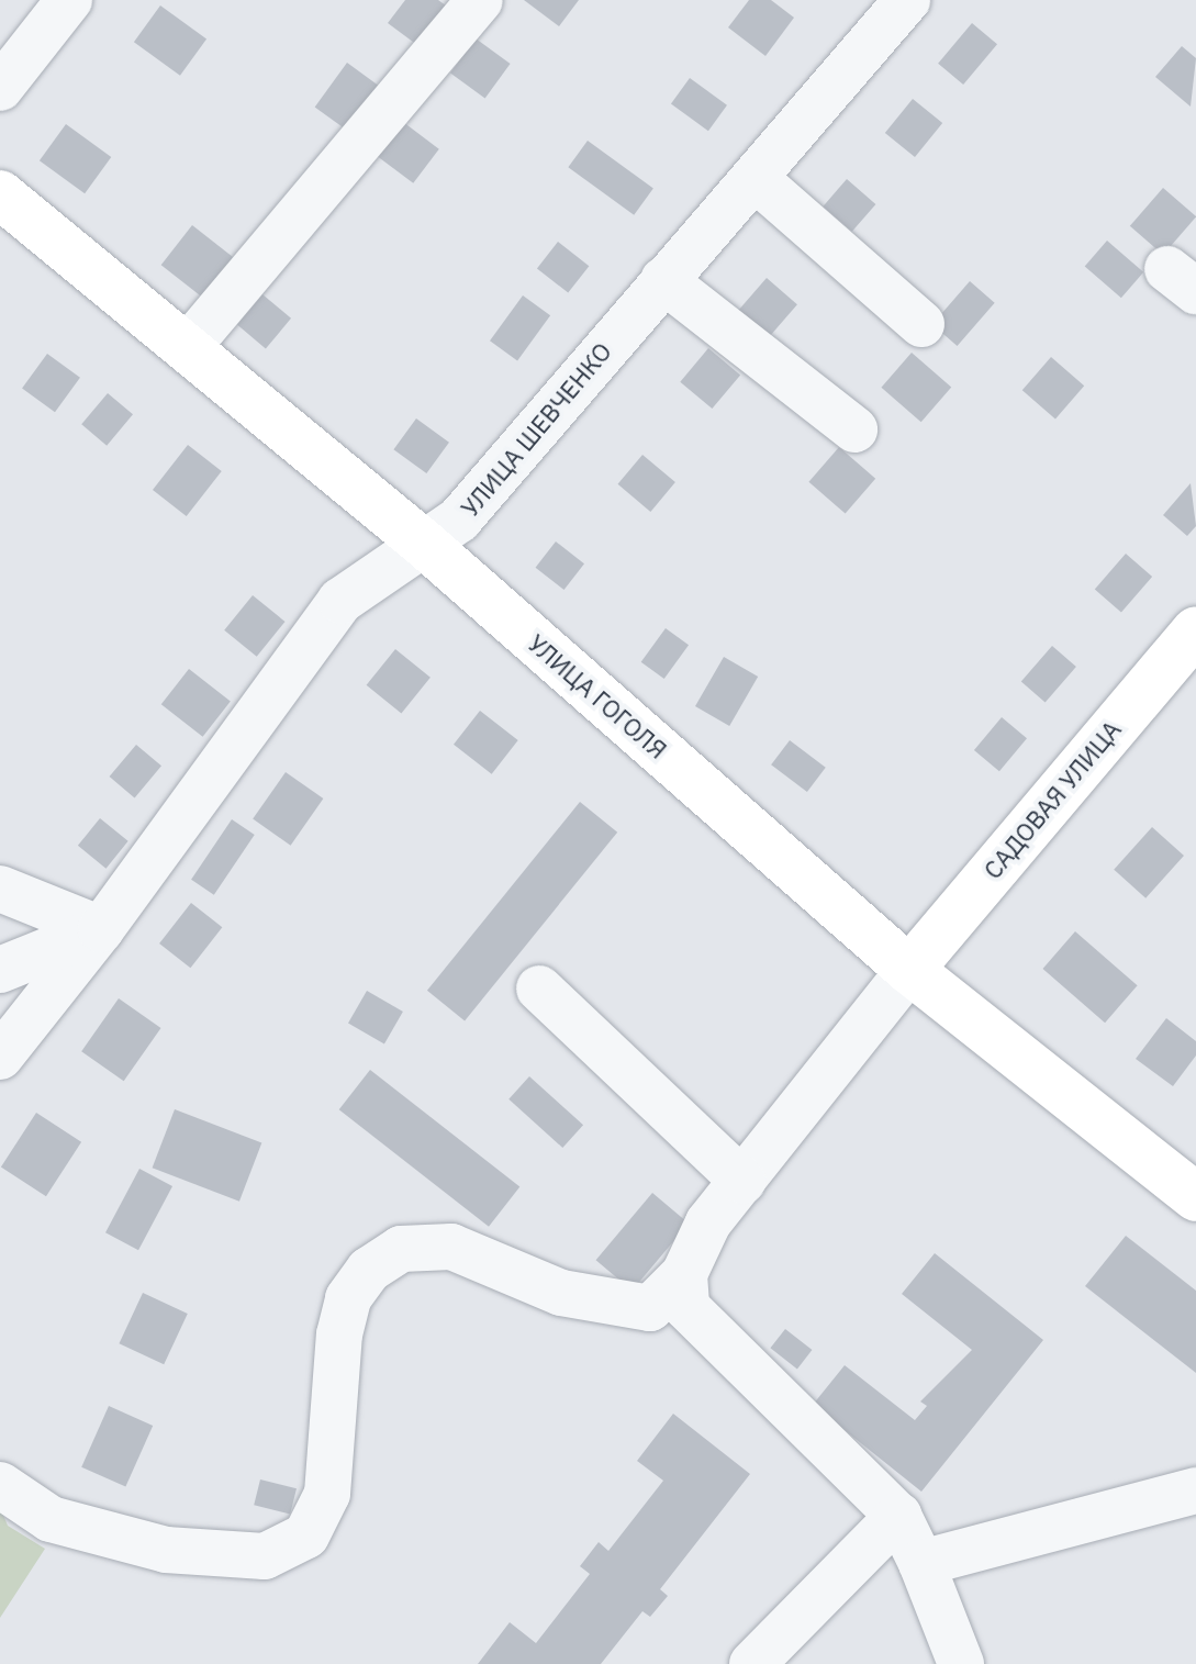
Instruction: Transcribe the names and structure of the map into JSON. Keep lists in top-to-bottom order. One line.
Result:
{"streets":{"main road":["УЛИЦА ГОГОЛЯ","САДОВАЯ УЛИЦА"],"street":["УЛИЦА ШЕВЧЕНКО"]},"crossings":[["УЛИЦА ШЕВЧЕНКО","УЛИЦА ГОГОЛЯ"],["УЛИЦА ГОГОЛЯ","САДОВАЯ УЛИЦА"]]}
